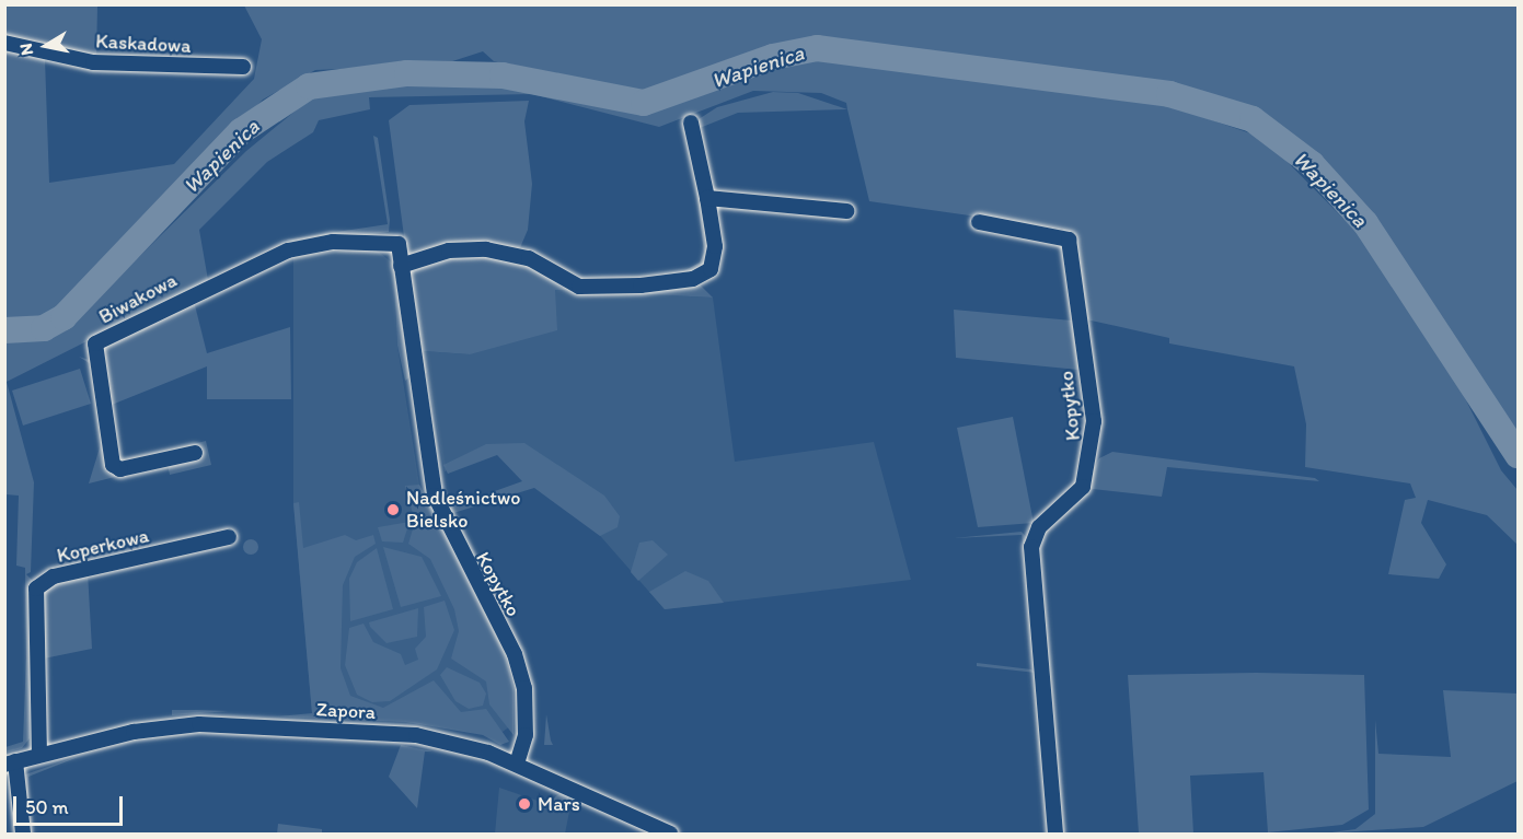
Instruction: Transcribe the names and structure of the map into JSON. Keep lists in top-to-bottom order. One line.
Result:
{"streets":{"street":["Kaskadowa","Biwakowa","Kopytko","Koperkowa","Zapora"]},"crossings":[["Biwakowa","Kopytko"],["Kopytko","Zapora"],["Koperkowa","Zapora"]],"water":["Wapienica"],"places":["Nadleśnictwo Bielsko","Mars"],"scale_bar":"50 m","north":"left"}
